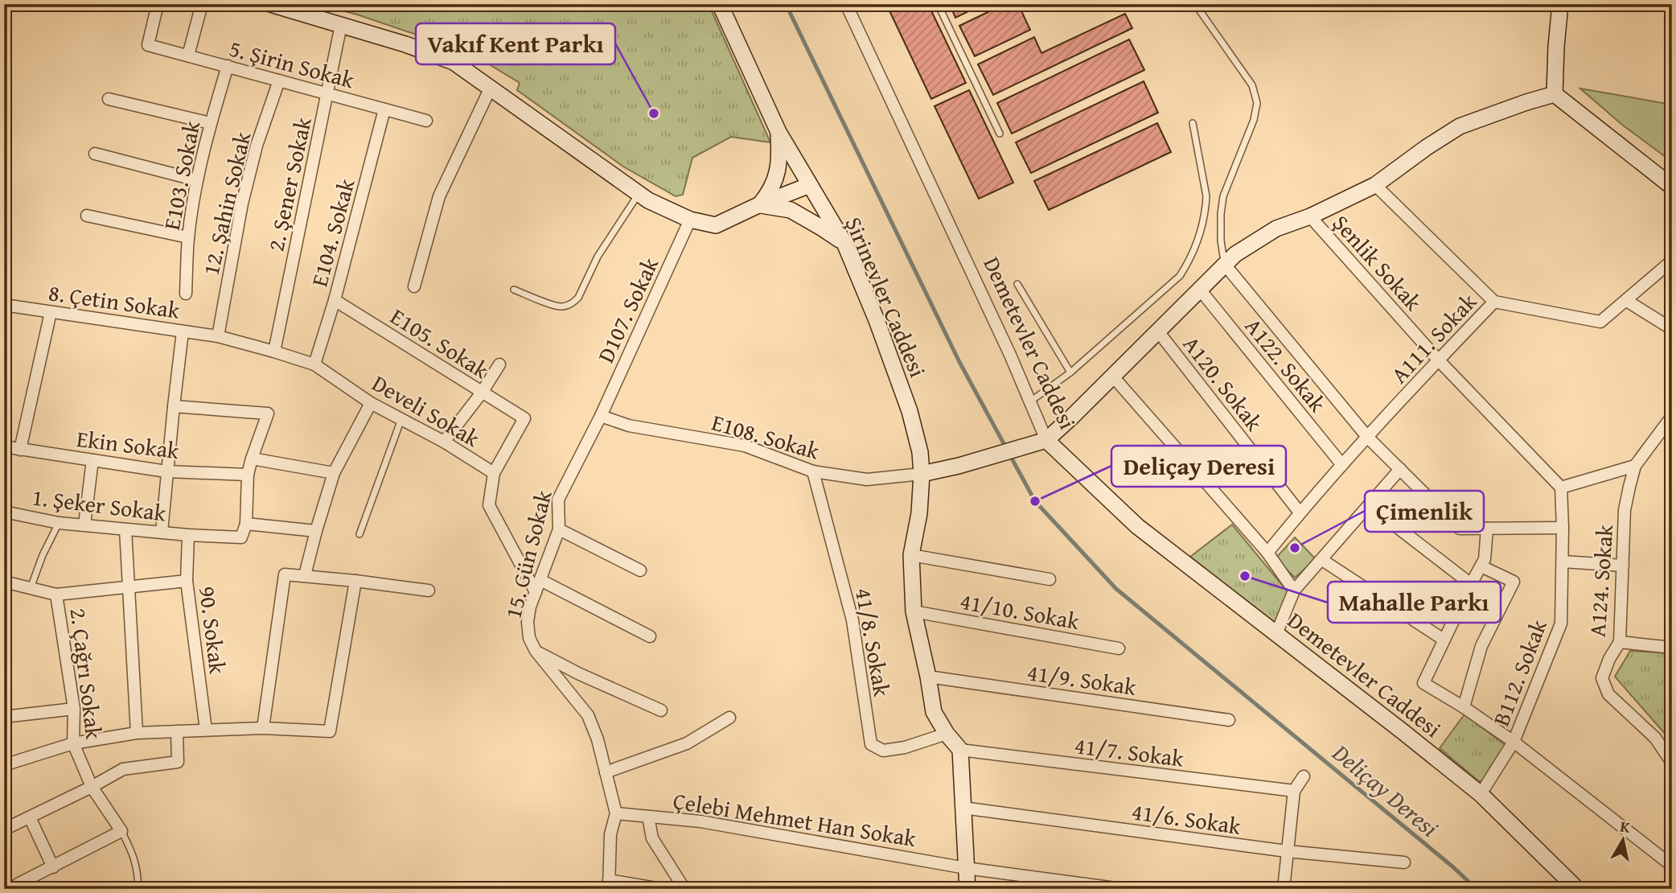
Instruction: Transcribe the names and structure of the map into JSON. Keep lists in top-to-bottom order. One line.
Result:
{"streets":{"main road":["Şirinevler Caddesi","Demetevler Caddesi"],"street":["5. Şirin Sokak","E103. Sokak","2. Şener Sokak","12. Şahin Sokak","E104. Sokak","Şenlik Sokak","8. Çetin Sokak","D107. Sokak","A111. Sokak","E105. Sokak","A122. Sokak","A120. Sokak","Develi Sokak","E108. Sokak","Ekin Sokak","1. Şeker Sokak","15. Gün Sokak","A124. Sokak","41/10. Sokak","90. Sokak","41/8. Sokak","B112. Sokak","2. Çağrı Sokak","41/9. Sokak","41/7. Sokak","41/6. Sokak","Çelebi Mehmet Han Sokak"]},"crossings":[["5. Şirin Sokak","E103. Sokak"],["5. Şirin Sokak","2. Şener Sokak"],["5. Şirin Sokak","12. Şahin Sokak"],["5. Şirin Sokak","E104. Sokak"],["2. Şener Sokak","Develi Sokak"],["12. Şahin Sokak","8. Çetin Sokak"],["12. Şahin Sokak","Develi Sokak"],["E104. Sokak","E105. Sokak"],["E104. Sokak","Develi Sokak"],["Şenlik Sokak","A111. Sokak"],["Şirinevler Caddesi","E108. Sokak"],["Şirinevler Caddesi","41/10. Sokak"],["Şirinevler Caddesi","41/8. Sokak"],["Şirinevler Caddesi","41/9. Sokak"],["Şirinevler Caddesi","41/7. Sokak"],["8. Çetin Sokak","Develi Sokak"],["D107. Sokak","E108. Sokak"],["D107. Sokak","15. Gün Sokak"],["A111. Sokak","A122. Sokak"],["A111. Sokak","A120. Sokak"],["E105. Sokak","Develi Sokak"],["Demetevler Caddesi","B112. Sokak"],["Develi Sokak","15. Gün Sokak"],["E108. Sokak","15. Gün Sokak"],["E108. Sokak","41/8. Sokak"],["1. Şeker Sokak","90. Sokak"],["15. Gün Sokak","Çelebi Mehmet Han Sokak"]],"water":["Deliçay Deresi"],"places":["Vakıf Kent Parkı","Deliçay Deresi","Çimenlik","Mahalle Parkı"],"north":"top"}
